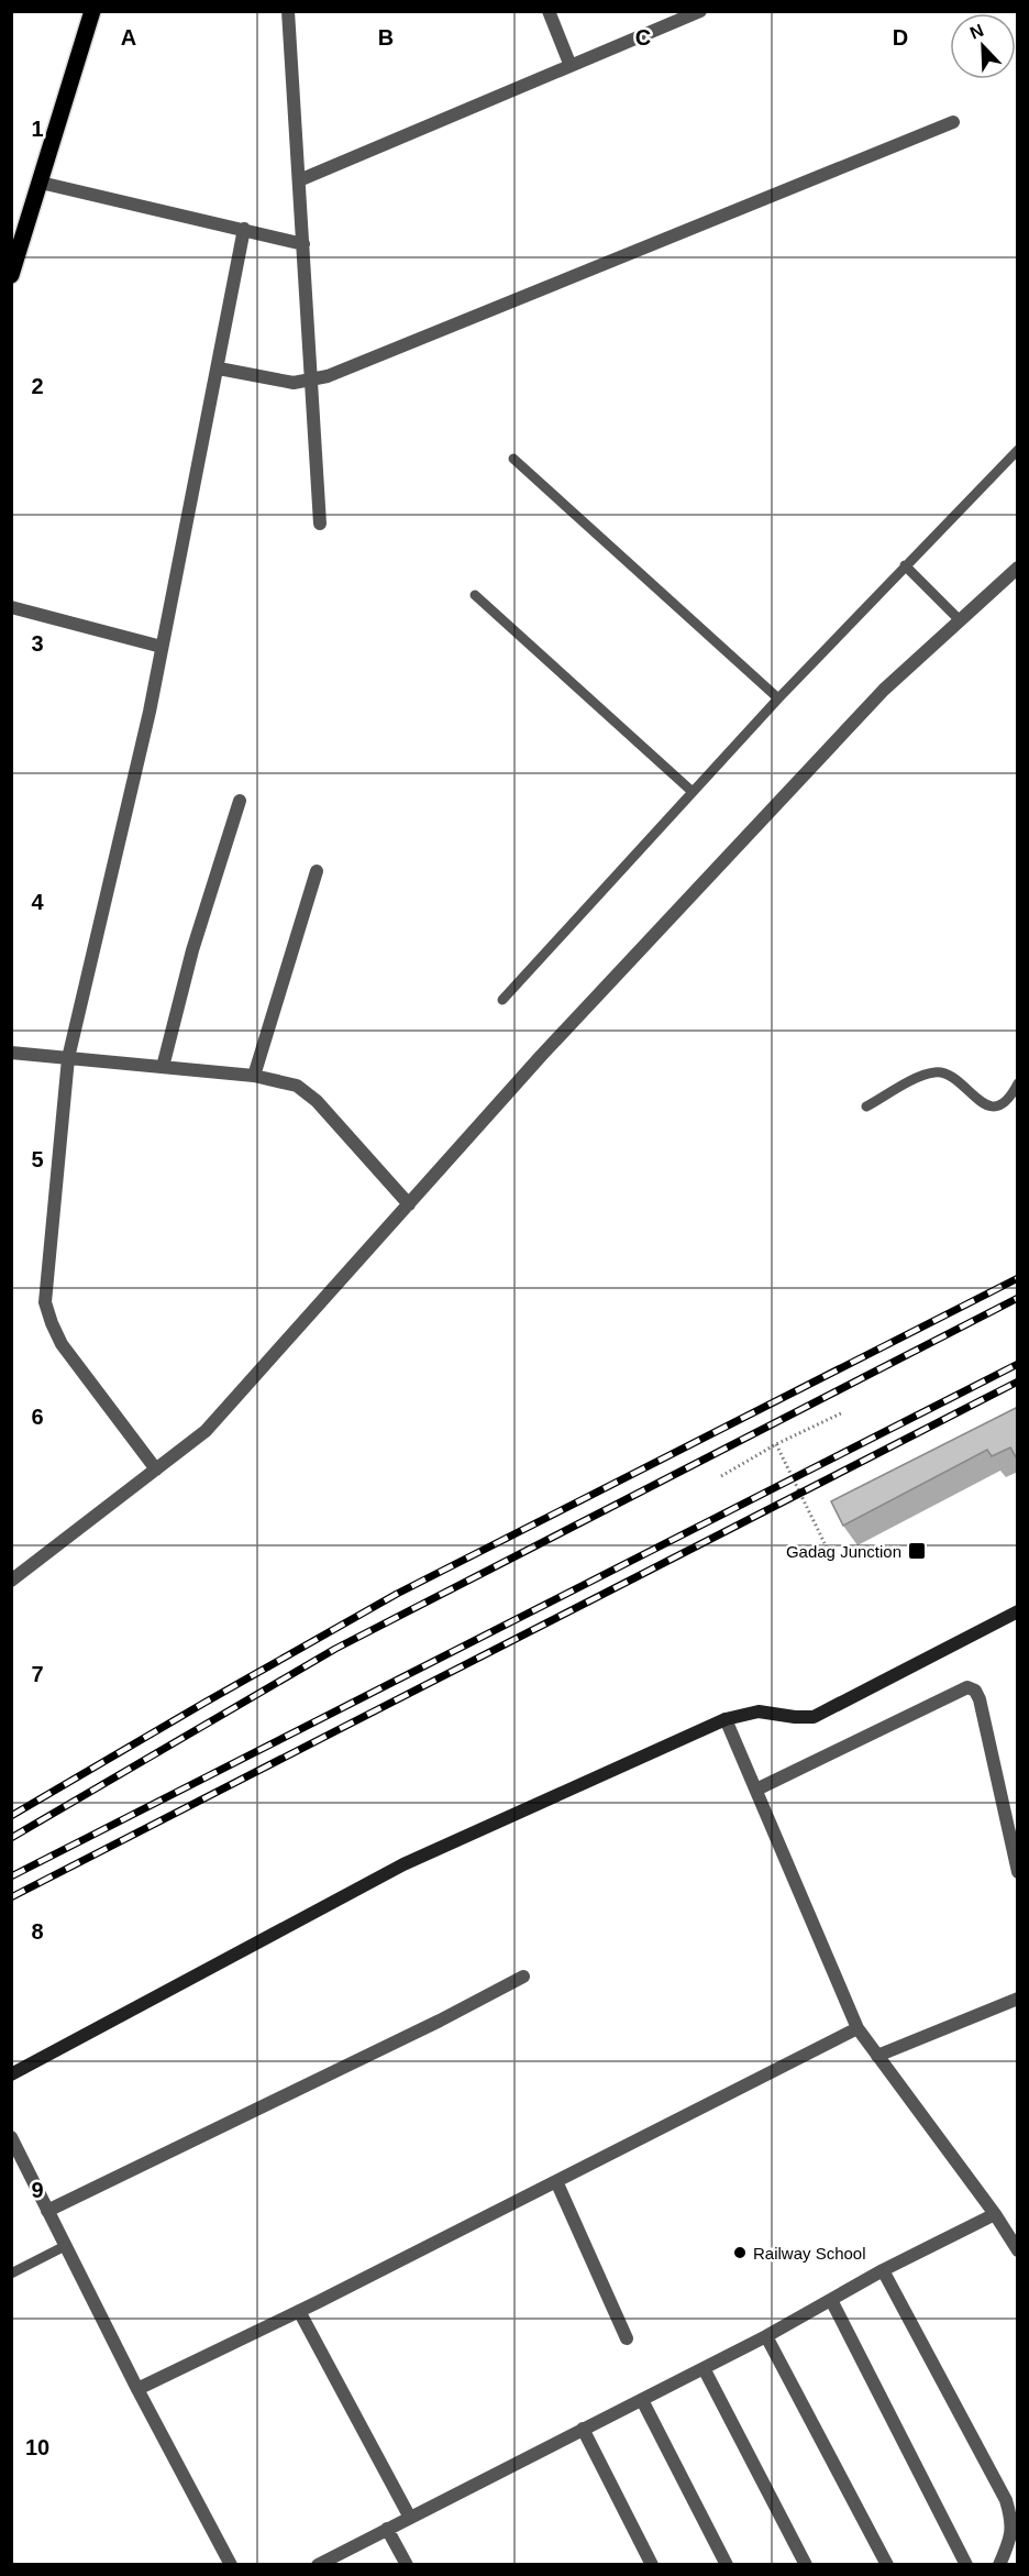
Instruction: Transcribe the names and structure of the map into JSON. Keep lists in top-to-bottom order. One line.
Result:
{"places":{"transit":["Gadag Junction"],"other":["Railway School"]},"north":"top left","grid":{"columns":["A","B","C","D"],"rows":["1","2","3","4","5","6","7","8","9","10"]}}
